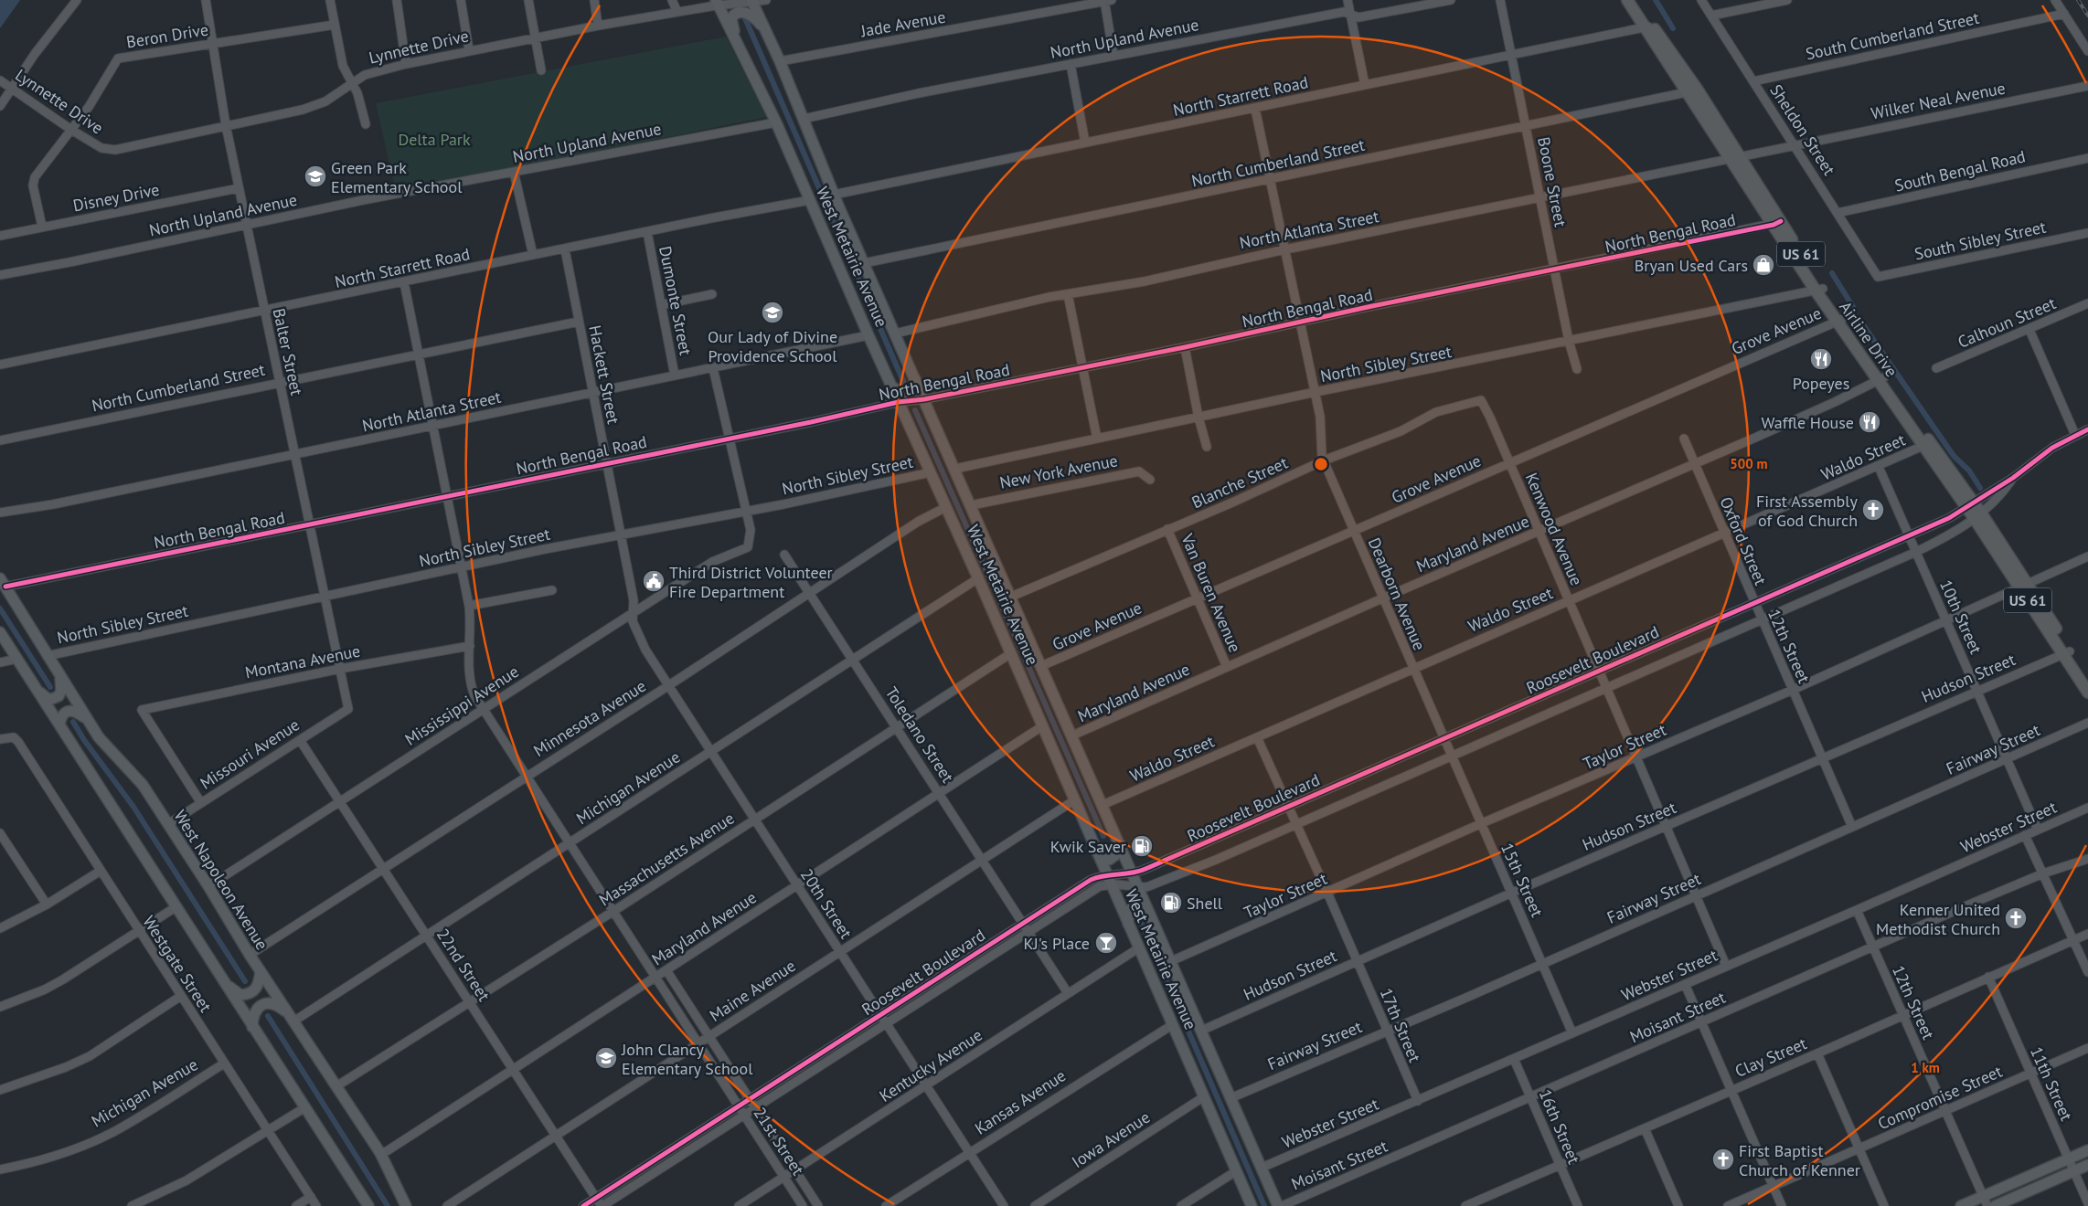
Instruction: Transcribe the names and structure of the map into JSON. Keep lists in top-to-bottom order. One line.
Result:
{"streets":{"highway":["US 61","Airline Drive"],"main road":["West Metairie Avenue","West Napoleon Avenue"],"street":["Jade Avenue","Beron Drive","South Cumberland Street","North Upland Avenue","Lynnette Drive","North Starrett Road","Wilker Neal Avenue","Sheldon Street","North Cumberland Street","South Bengal Road","Boone Street","Disney Drive","North Atlanta Street","North Bengal Road","South Sibley Street","Dumonte Street","Calhoun Street","Grove Avenue","Balter Street","North Sibley Street","Hackett Street","Waldo Street","New York Avenue","Blanche Street","Kenwood Avenue","Oxford Street","Maryland Avenue","Van Buren Avenue","Dearborn Avenue","10th Street","12th Street","Roosevelt Boulevard","Montana Avenue","Hudson Street","Mississippi Avenue","Minnesota Avenue","Toledano Street","Taylor Street","Fairway Street","Missouri Avenue","Michigan Avenue","Webster Street","Massachusetts Avenue","15th Street","20th Street","Westgate Street","22nd Street","Maine Avenue","Moisant Street","17th Street","Clay Street","Kentucky Avenue","11th Street","Compromise Street","Kansas Avenue","16th Street","Iowa Avenue","21st Street"]},"crossings":[["Jade Avenue","West Metairie Avenue"],["Beron Drive","Lynnette Drive"],["Beron Drive","Disney Drive"],["Beron Drive","Balter Street"],["South Cumberland Street","Sheldon Street"],["North Upland Avenue","West Metairie Avenue"],["North Upland Avenue","Balter Street"],["Lynnette Drive","West Metairie Avenue"],["Lynnette Drive","Balter Street"],["North Starrett Road","Boone Street"],["North Starrett Road","West Metairie Avenue"],["North Starrett Road","Dumonte Street"],["North Starrett Road","Airline Drive"],["North Starrett Road","Balter Street"],["North Starrett Road","Hackett Street"],["North Starrett Road","Dearborn Avenue"],["North Starrett Road","21st Street"],["Wilker Neal Avenue","Sheldon Street"],["Wilker Neal Avenue","North Atlanta Street"],["Wilker Neal Avenue","Airline Drive"],["Sheldon Street","South Bengal Road"],["Sheldon Street","South Sibley Street"],["North Cumberland Street","Boone Street"],["North Cumberland Street","West Metairie Avenue"],["North Cumberland Street","Airline Drive"],["North Cumberland Street","Balter Street"],["North Cumberland Street","Hackett Street"],["North Cumberland Street","Dearborn Avenue"],["North Cumberland Street","21st Street"],["Boone Street","North Atlanta Street"],["Boone Street","North Bengal Road"],["Boone Street","North Sibley Street"],["Disney Drive","Balter Street"],["North Atlanta Street","West Metairie Avenue"],["North Atlanta Street","Dumonte Street"],["North Atlanta Street","Airline Drive"],["North Atlanta Street","Balter Street"],["North Atlanta Street","Hackett Street"],["North Atlanta Street","Dearborn Avenue"],["North Atlanta Street","21st Street"],["North Bengal Road","West Metairie Avenue"],["North Bengal Road","Airline Drive"],["North Bengal Road","Balter Street"],["North Bengal Road","Hackett Street"],["North Bengal Road","Dearborn Avenue"],["North Bengal Road","West Napoleon Avenue"],["North Bengal Road","21st Street"],["West Metairie Avenue","Grove Avenue"],["West Metairie Avenue","North Sibley Street"],["West Metairie Avenue","Waldo Street"],["West Metairie Avenue","New York Avenue"],["West Metairie Avenue","Blanche Street"],["West Metairie Avenue","Maryland Avenue"],["West Metairie Avenue","Roosevelt Boulevard"],["West Metairie Avenue","Hudson Street"],["West Metairie Avenue","Minnesota Avenue"],["West Metairie Avenue","Taylor Street"],["West Metairie Avenue","Fairway Street"],["West Metairie Avenue","Michigan Avenue"],["West Metairie Avenue","Webster Street"],["West Metairie Avenue","Massachusetts Avenue"],["West Metairie Avenue","Maine Avenue"],["West Metairie Avenue","Kentucky Avenue"],["West Metairie Avenue","Kansas Avenue"],["West Metairie Avenue","Iowa Avenue"],["Grove Avenue","Airline Drive"],["Grove Avenue","Kenwood Avenue"],["Grove Avenue","Van Buren Avenue"],["Grove Avenue","Dearborn Avenue"],["Airline Drive","North Sibley Street"],["Airline Drive","Waldo Street"],["Airline Drive","Maryland Avenue"],["Airline Drive","Roosevelt Boulevard"],["Airline Drive","Hudson Street"],["Airline Drive","Taylor Street"],["Balter Street","North Sibley Street"],["Balter Street","Montana Avenue"],["Balter Street","Missouri Avenue"],["North Sibley Street","Hackett Street"],["North Sibley Street","Dearborn Avenue"],["North Sibley Street","Mississippi Avenue"],["North Sibley Street","West Napoleon Avenue"],["North Sibley Street","21st Street"],["Hackett Street","Mississippi Avenue"],["Hackett Street","20th Street"],["Waldo Street","Kenwood Avenue"],["Waldo Street","Oxford Street"],["Waldo Street","Dearborn Avenue"],["Waldo Street","10th Street"],["Waldo Street","17th Street"],["Blanche Street","Kenwood Avenue"],["Blanche Street","Van Buren Avenue"],["Blanche Street","Dearborn Avenue"],["Kenwood Avenue","Maryland Avenue"],["Kenwood Avenue","Roosevelt Boulevard"],["Kenwood Avenue","Hudson Street"],["Kenwood Avenue","Taylor Street"],["Kenwood Avenue","Fairway Street"],["Kenwood Avenue","Webster Street"],["Oxford Street","Maryland Avenue"],["Oxford Street","12th Street"],["Oxford Street","Roosevelt Boulevard"],["Maryland Avenue","Van Buren Avenue"],["Maryland Avenue","Dearborn Avenue"],["Maryland Avenue","Toledano Street"],["Maryland Avenue","West Napoleon Avenue"],["Maryland Avenue","20th Street"],["Maryland Avenue","22nd Street"],["Maryland Avenue","21st Street"],["Dearborn Avenue","Roosevelt Boulevard"],["Dearborn Avenue","15th Street"],["10th Street","Roosevelt Boulevard"],["10th Street","Hudson Street"],["10th Street","Taylor Street"],["10th Street","Fairway Street"],["10th Street","Webster Street"],["12th Street","Roosevelt Boulevard"],["12th Street","Hudson Street"],["12th Street","Taylor Street"],["12th Street","Fairway Street"],["12th Street","Webster Street"],["12th Street","Moisant Street"],["12th Street","Clay Street"],["12th Street","Compromise Street"],["Roosevelt Boulevard","Toledano Street"],["Roosevelt Boulevard","15th Street"],["Roosevelt Boulevard","20th Street"],["Roosevelt Boulevard","22nd Street"],["Roosevelt Boulevard","17th Street"],["Roosevelt Boulevard","21st Street"],["Montana Avenue","Missouri Avenue"],["Montana Avenue","21st Street"],["Hudson Street","15th Street"],["Hudson Street","17th Street"],["Mississippi Avenue","West Napoleon Avenue"],["Mississippi Avenue","20th Street"],["Mississippi Avenue","22nd Street"],["Mississippi Avenue","21st Street"],["Minnesota Avenue","Toledano Street"],["Minnesota Avenue","West Napoleon Avenue"],["Minnesota Avenue","20th Street"],["Minnesota Avenue","22nd Street"],["Minnesota Avenue","21st Street"],["Toledano Street","Michigan Avenue"],["Toledano Street","Massachusetts Avenue"],["Toledano Street","Maine Avenue"],["Toledano Street","Kentucky Avenue"],["Taylor Street","15th Street"],["Taylor Street","17th Street"],["Fairway Street","15th Street"],["Fairway Street","17th Street"],["Missouri Avenue","West Napoleon Avenue"],["Missouri Avenue","22nd Street"],["Michigan Avenue","West Napoleon Avenue"],["Michigan Avenue","20th Street"],["Michigan Avenue","Westgate Street"],["Michigan Avenue","22nd Street"],["Michigan Avenue","21st Street"],["Webster Street","15th Street"],["Webster Street","17th Street"],["Webster Street","16th Street"],["Massachusetts Avenue","West Napoleon Avenue"],["Massachusetts Avenue","20th Street"],["Massachusetts Avenue","22nd Street"],["Massachusetts Avenue","21st Street"],["20th Street","Maine Avenue"],["20th Street","Kentucky Avenue"],["20th Street","Kansas Avenue"],["22nd Street","Maine Avenue"],["Maine Avenue","21st Street"],["Moisant Street","16th Street"],["Clay Street","11th Street"],["Clay Street","16th Street"],["Kentucky Avenue","21st Street"],["11th Street","Compromise Street"]],"parks":["Delta Park"],"places":{"school or university":["Green Park Elementary School","Our Lady of Divine Providence School","John Clancy Elementary School"],"shop":["Bryan Used Cars"],"restaurant":["Popeyes","Waffle House"],"church":["First Assembly of God Church","Kenner United Methodist Church","First Baptist Church of Kenner"],"public building":["Third District Volunteer Fire Department"],"fuel station":["Kwik Saver","Shell"],"bar":["KJ's Place"]},"rings":["500 m","1 km"]}
